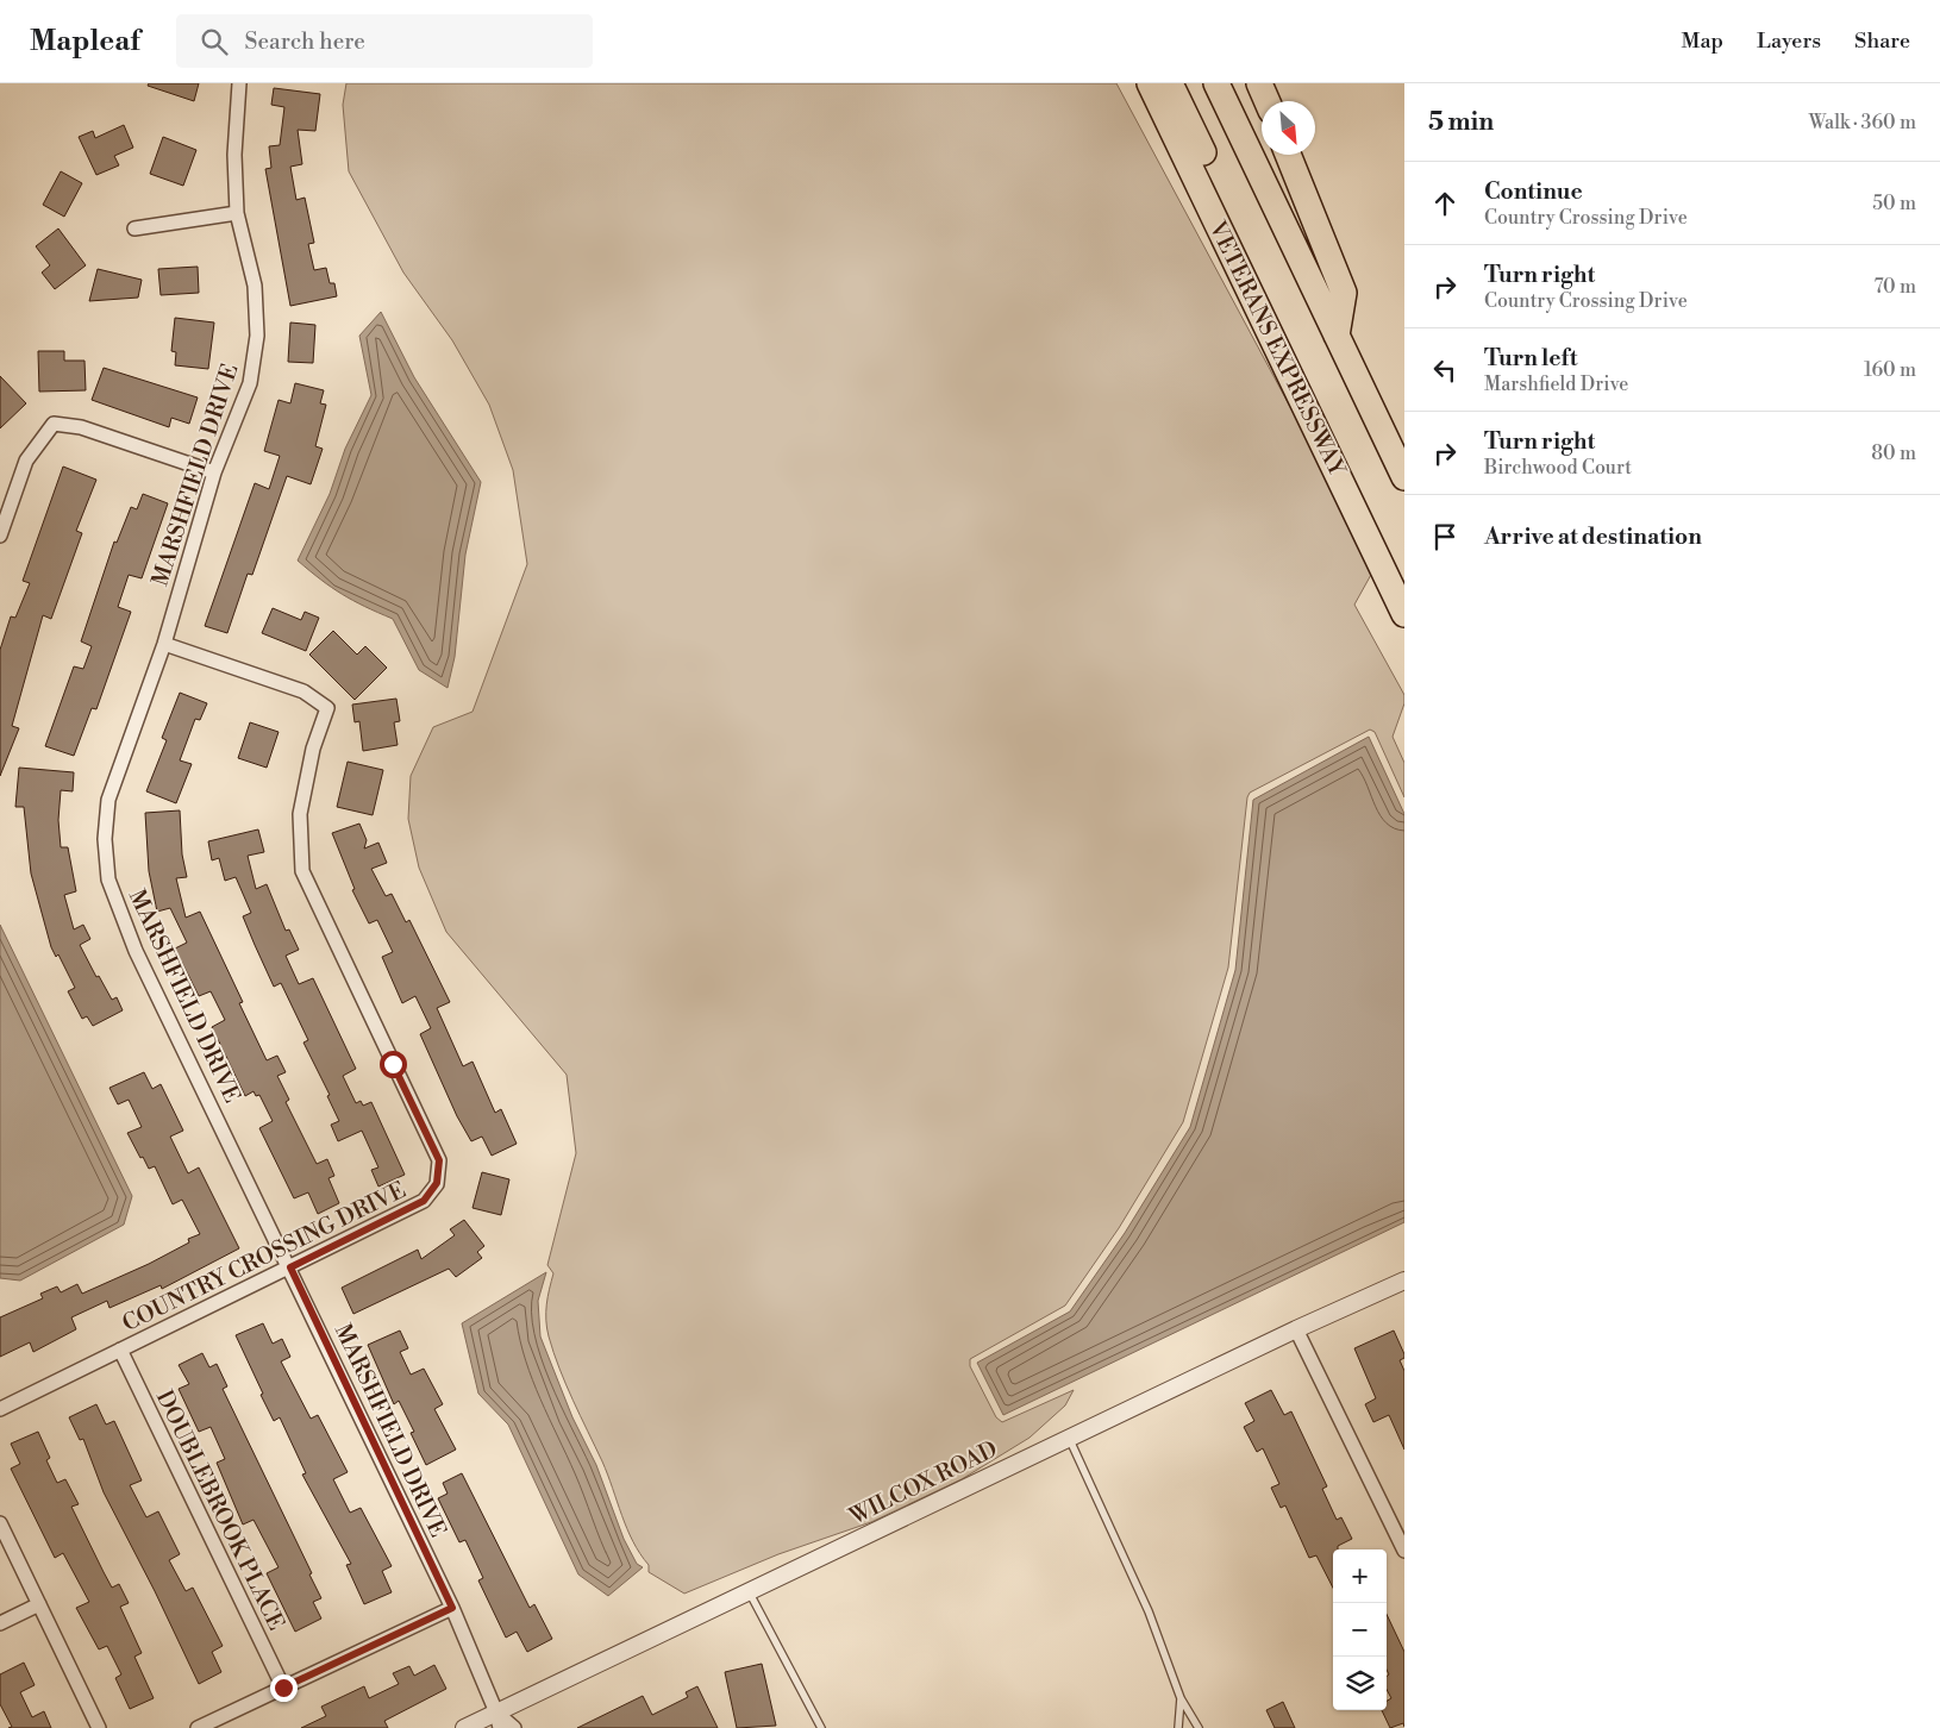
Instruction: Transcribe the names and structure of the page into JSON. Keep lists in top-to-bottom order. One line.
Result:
{"streets":{"highway":["VETERANS EXPRESSWAY"],"street":["MARSHFIELD DRIVE","COUNTRY CROSSING DRIVE","WILCOX ROAD","DOUBLEBROOK PLACE"]},"crossings":[["MARSHFIELD DRIVE","COUNTRY CROSSING DRIVE"],["MARSHFIELD DRIVE","WILCOX ROAD"],["COUNTRY CROSSING DRIVE","DOUBLEBROOK PLACE"]],"north":"bottom right","page":{"header":"Mapleaf","search":"Search here","nav":["Map","Layers","Share"],"heading":["5 min","Walk · 360 m"],"list":[["Continue","Country Crossing Drive","50 m"],["Turn right","Country Crossing Drive","70 m"],["Turn left","Marshfield Drive","160 m"],["Turn right","Birchwood Court","80 m"],"Arrive at destination"],"map_buttons":["+","−"]}}
